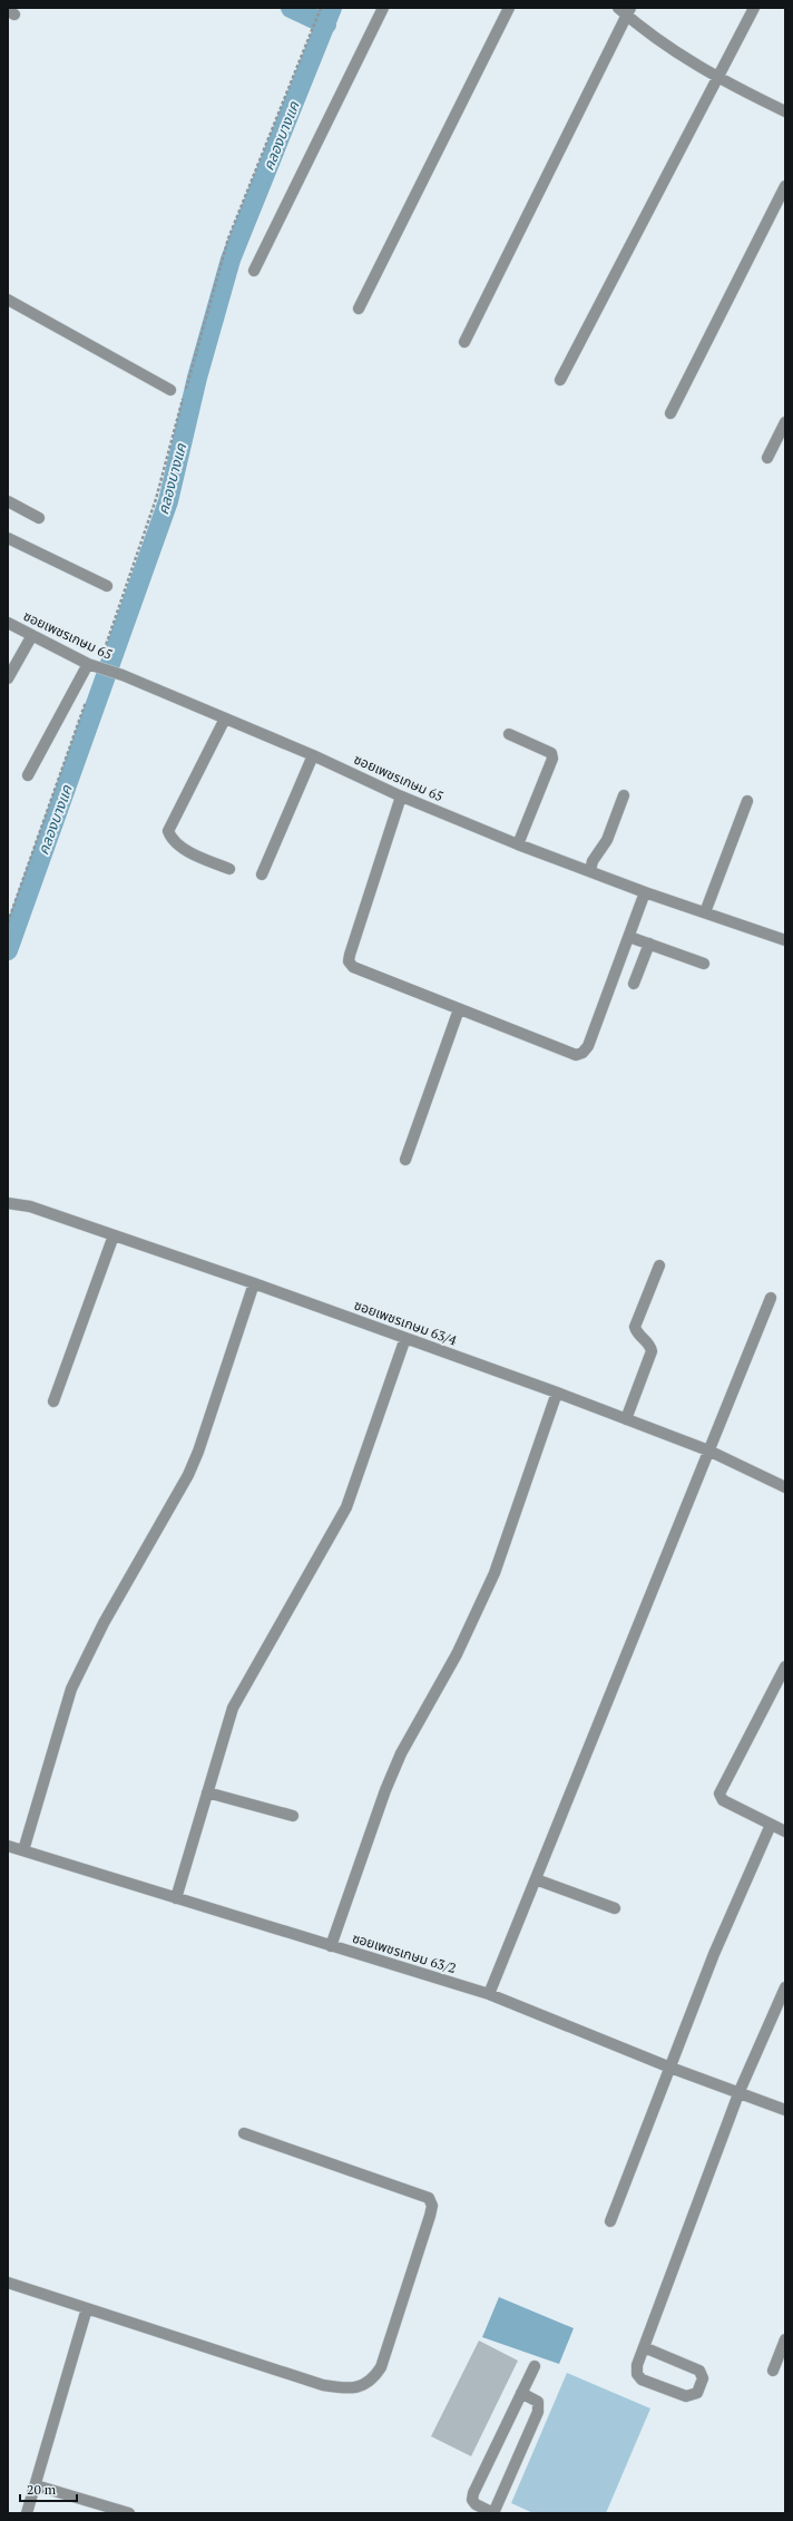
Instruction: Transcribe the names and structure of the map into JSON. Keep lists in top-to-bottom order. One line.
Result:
{"streets":{"street":["ซอยเพชรเกษม 65","ซอยเพชรเกษม 63/4","ซอยเพชรเกษม 63/2"]},"water":["คลองบางแค"],"scale_bar":"20 m"}
